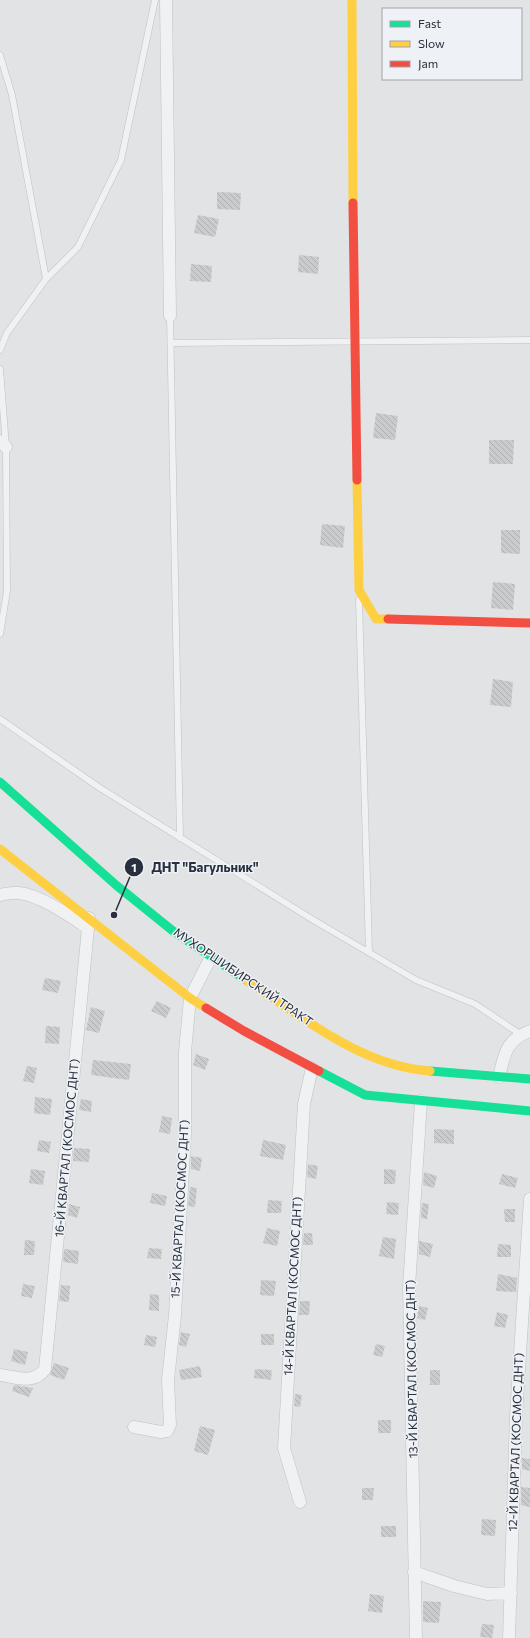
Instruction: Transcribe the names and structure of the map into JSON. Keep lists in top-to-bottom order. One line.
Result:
{"streets":{"street":["МУХОРШИБИРСКИЙ ТРАКТ","16-Й КВАРТАЛ (КОСМОС ДНТ)","15-Й КВАРТАЛ (КОСМОС ДНТ)","14-Й КВАРТАЛ (КОСМОС ДНТ)","13-Й КВАРТАЛ (КОСМОС ДНТ)","12-Й КВАРТАЛ (КОСМОС ДНТ)"]},"crossings":[["МУХОРШИБИРСКИЙ ТРАКТ","15-Й КВАРТАЛ (КОСМОС ДНТ)"]],"places":["ДНТ \"Багульник\""],"legend":["Fast","Slow","Jam"]}
